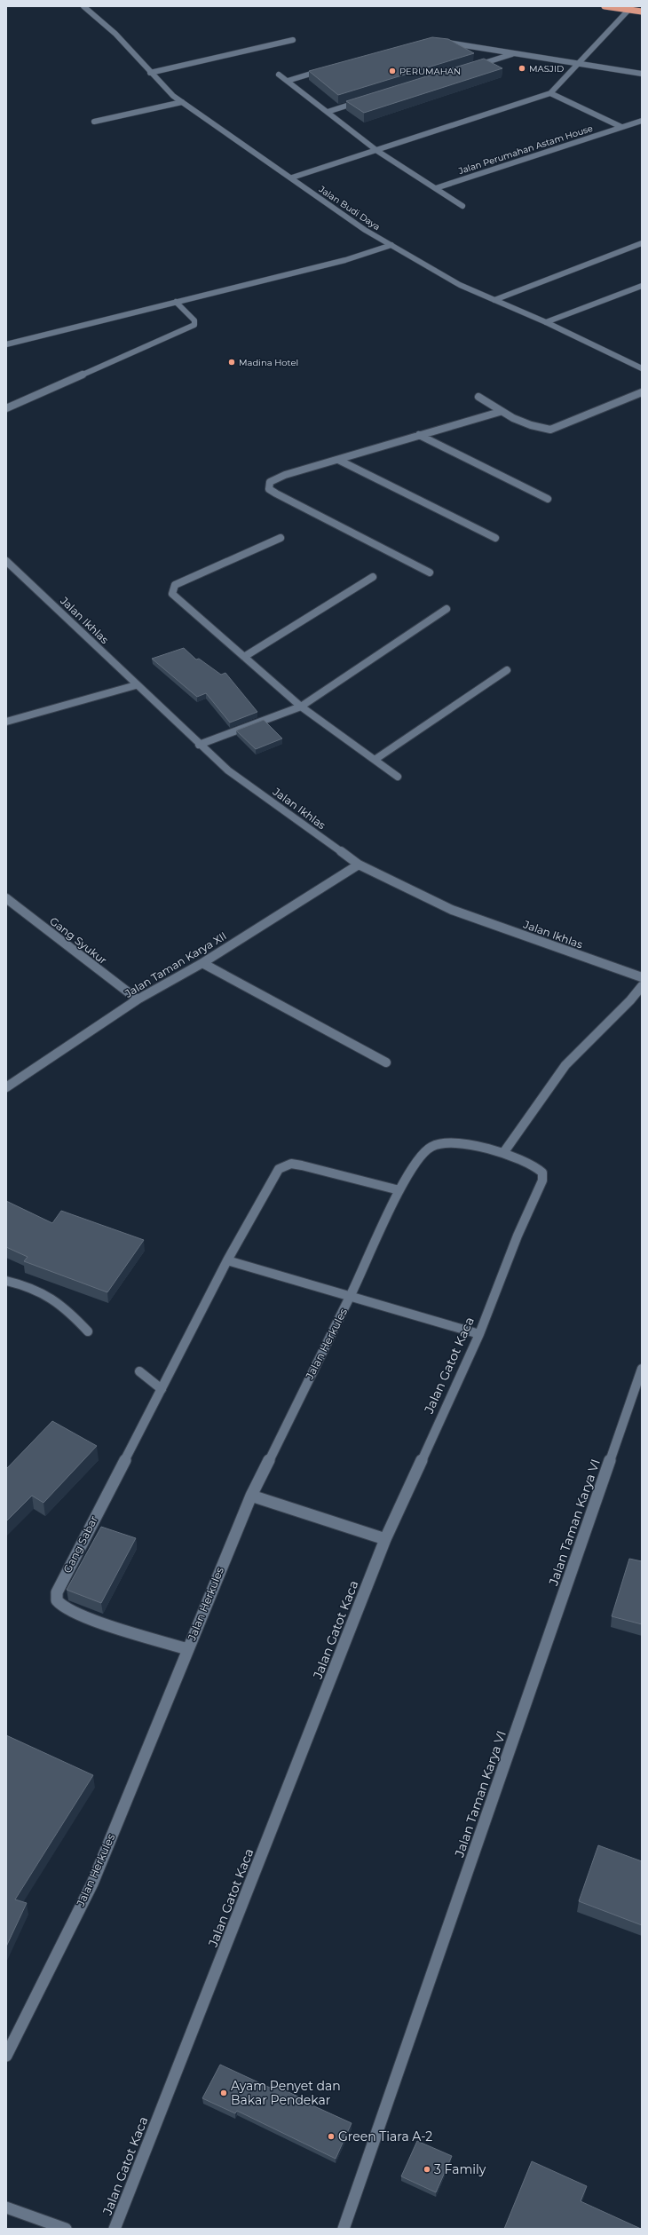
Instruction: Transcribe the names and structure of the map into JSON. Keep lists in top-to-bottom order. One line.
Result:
{"streets":{"street":["Jalan Perumahan Astam House","Jalan Budi Daya","Jalan Ikhlas","Gang Syukur","Jalan Taman Karya XII","Jalan Herkules","Jalan Gatot Kaca","Jalan Taman Karya VI","Gang Sabar"]},"crossings":[["Jalan Ikhlas","Jalan Taman Karya XII"],["Gang Syukur","Jalan Taman Karya XII"],["Jalan Herkules","Jalan Gatot Kaca"],["Jalan Herkules","Gang Sabar"]],"places":["MASJID","PERUMAHAN","Madina Hotel","Ayam Penyet dan Bakar Pendekar","Green Tiara A-2","3 Family"]}
